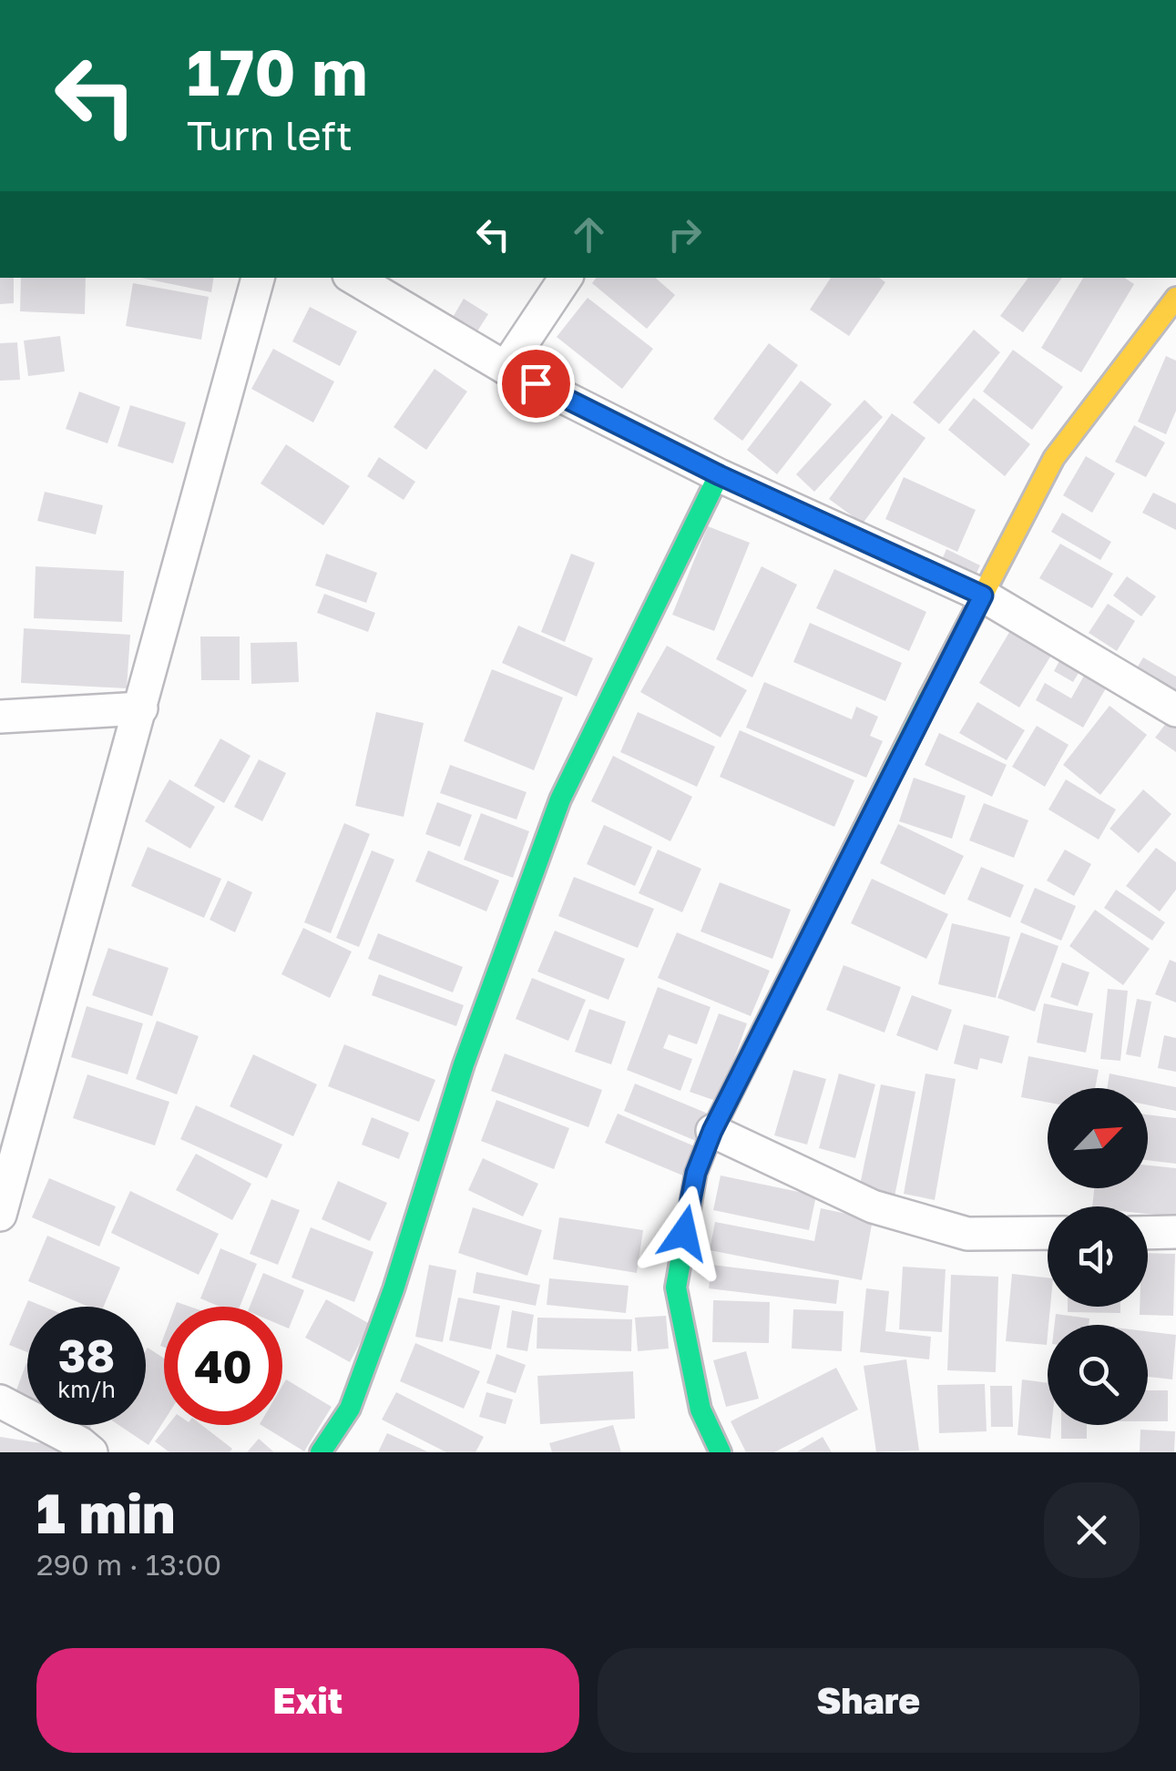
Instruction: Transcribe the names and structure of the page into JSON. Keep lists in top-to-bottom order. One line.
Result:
{"north":"top right","page":{"turn":["170 m","Turn left"],"speed":"38 km/h","limit":"40","heading":["1 min","290 m · 13:00"],"buttons":["Exit","Share"]}}
